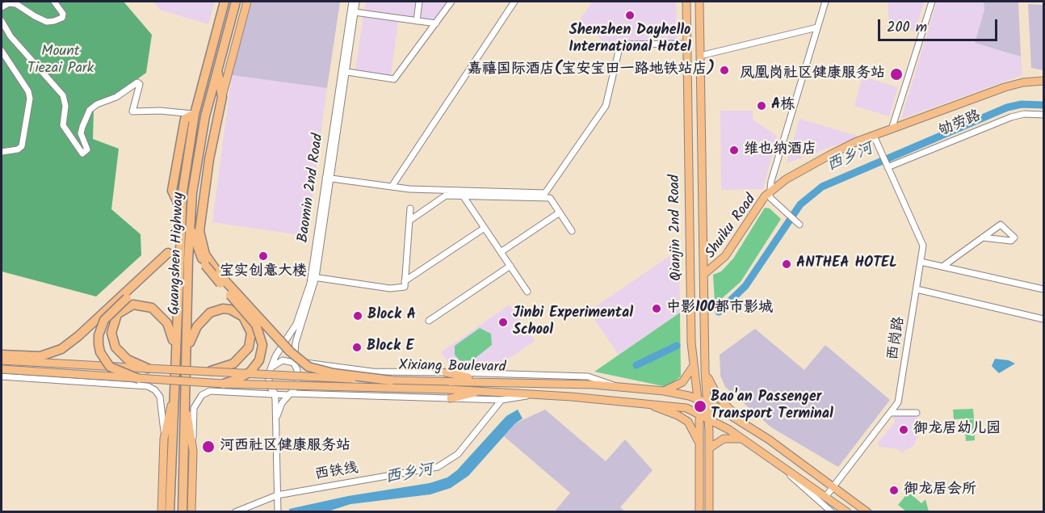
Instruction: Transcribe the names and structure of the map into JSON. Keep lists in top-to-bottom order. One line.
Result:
{"streets":{"highway":["Guangshen Highway"],"main road":["Shuiku Road","Qianjin 2nd Road","Xixiang Boulevard"],"street":["劬劳路","Baomin 2nd Road","西岗路","西铁线"]},"crossings":[["劬劳路","西岗路"],["Shuiku Road","Qianjin 2nd Road"],["Shuiku Road","西岗路"],["Qianjin 2nd Road","Xixiang Boulevard"],["西岗路","Xixiang Boulevard"]],"water":["西乡河"],"parks":["Mount Tiezai Park"],"places":["Shenzhen Dayhello International Hotel","嘉禧国际酒店(宝安宝田一路地铁站店)","凤凰岗社区健康服务站","A栋","维也纳酒店","宝实创意大楼","ANTHEA HOTEL","中影100都市影城","Block A","Jinbi Experimental School","Block E","Bao'an Passenger Transport Terminal","御龙居幼儿园","河西社区健康服务站","御龙居会所"],"scale_bar":"200 m"}
